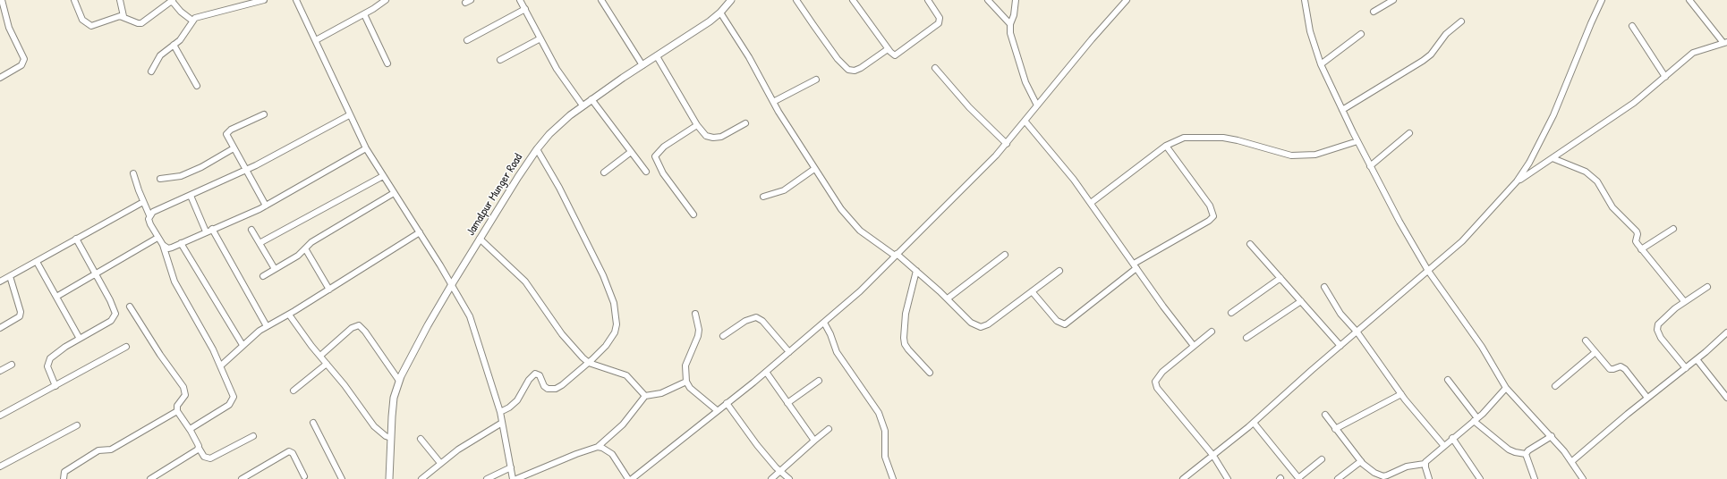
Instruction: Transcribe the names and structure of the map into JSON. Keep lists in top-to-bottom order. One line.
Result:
{"streets":{"street":["Jamalpur Munger Road"]}}
